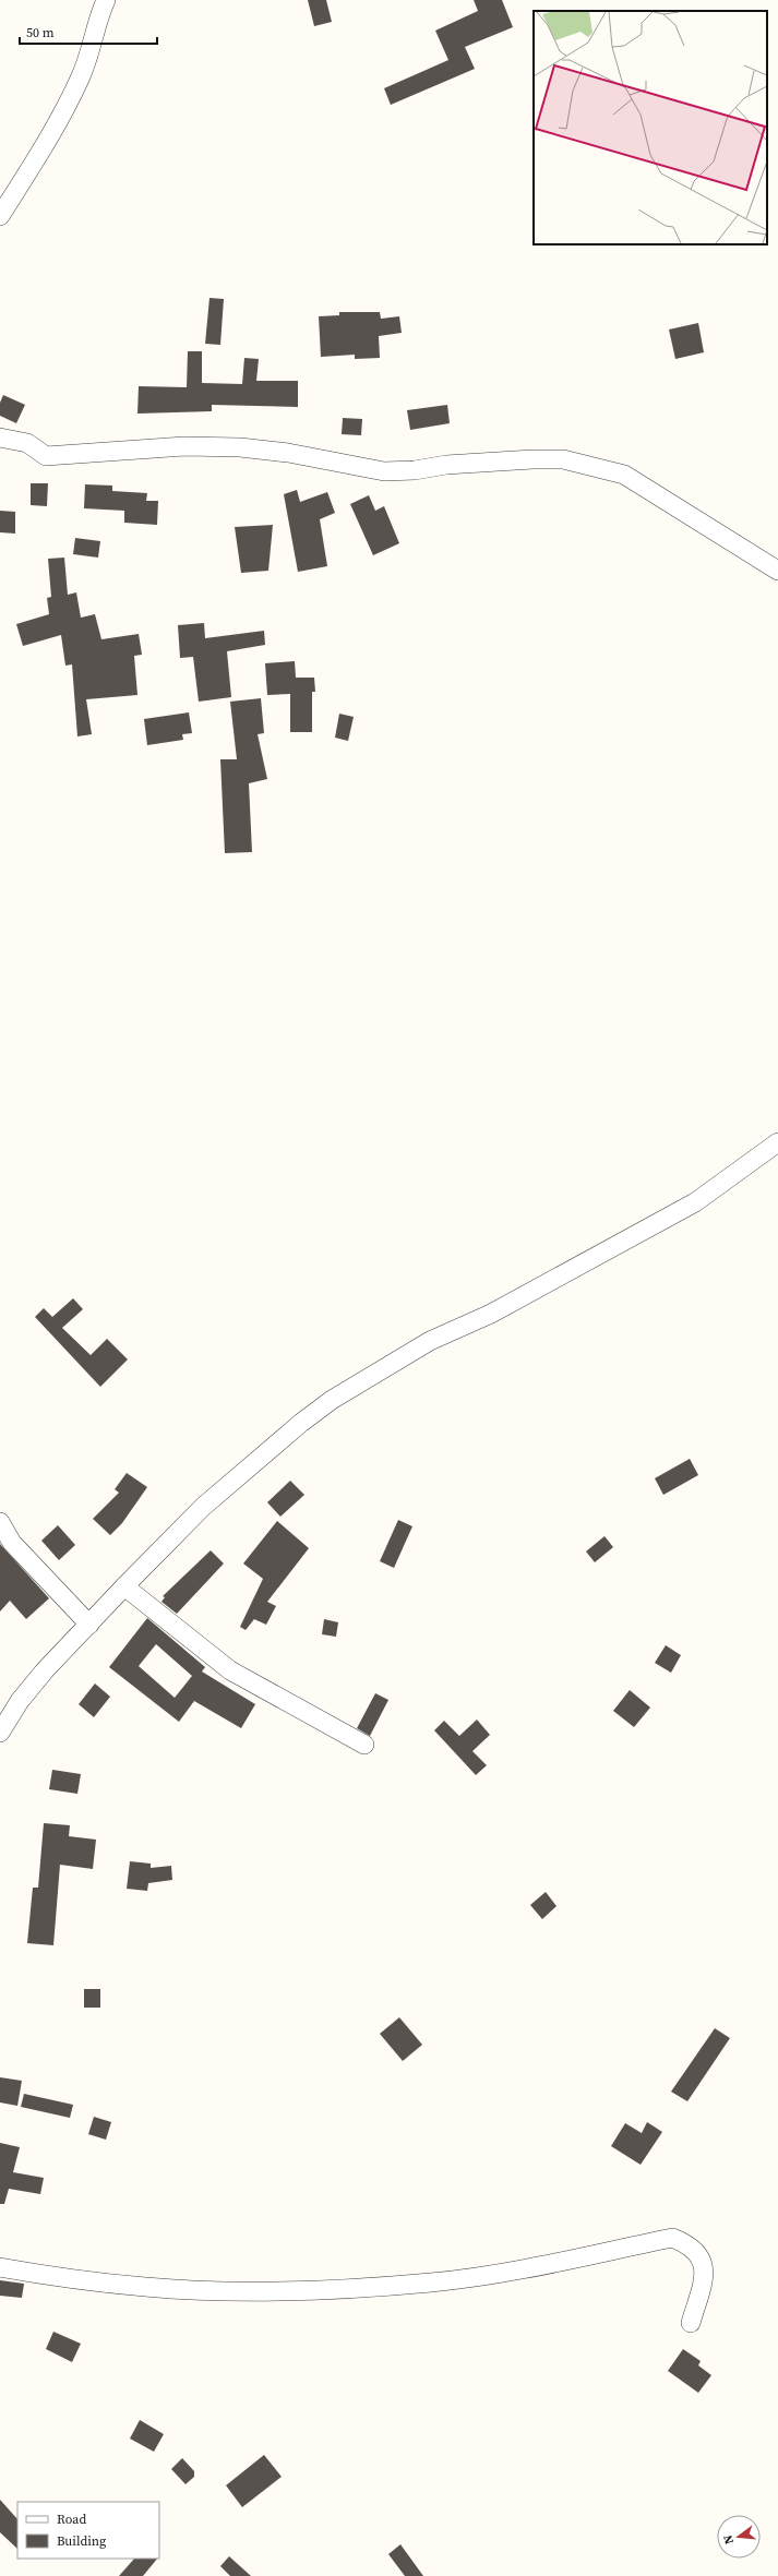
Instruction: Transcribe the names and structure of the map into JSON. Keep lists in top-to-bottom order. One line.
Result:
{"legend":["Road","Building"],"scale_bar":"50 m","north":"left"}
